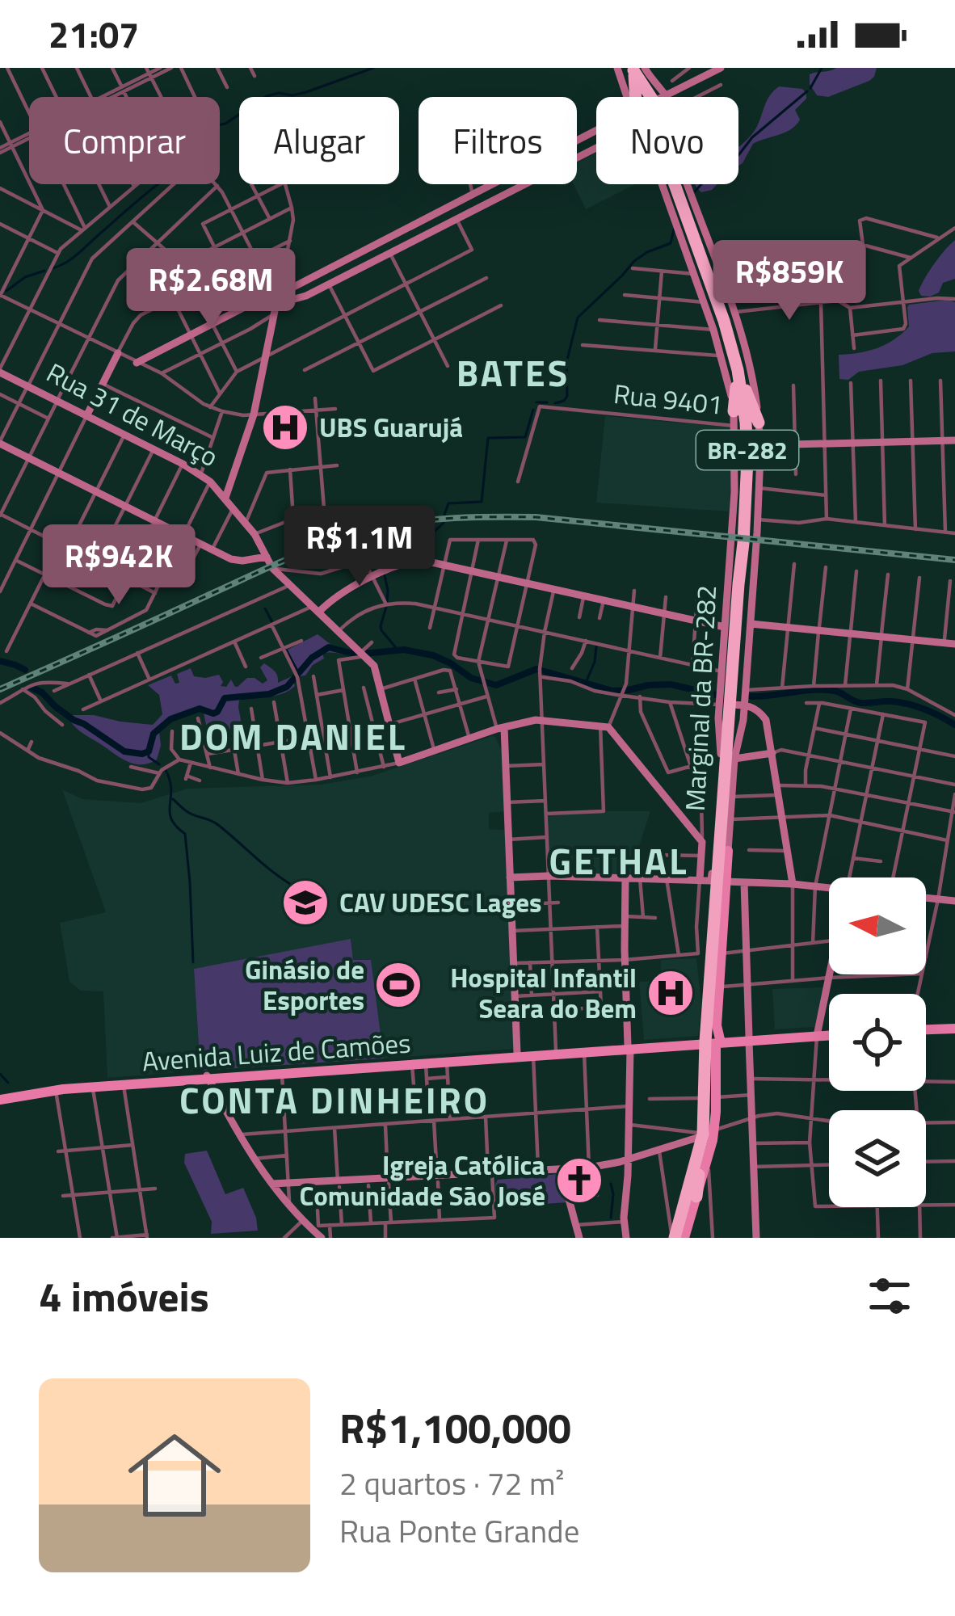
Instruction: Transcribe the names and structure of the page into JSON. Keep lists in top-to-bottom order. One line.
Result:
{"streets":{"highway":["BR-282"],"main road":["Rua 31 de Março","Marginal da BR-282","Avenida Luiz de Camões"],"street":["Rua 9401"]},"crossings":[["BR-282","Marginal da BR-282"],["Marginal da BR-282","Avenida Luiz de Camões"]],"districts":["BATES","DOM DANIEL","GETHAL","CONTA DINHEIRO"],"places":{"hospital":["UBS Guarujá","Hospital Infantil Seara do Bem"],"school or university":["CAV UDESC Lages"],"sports":["Ginásio de Esportes"],"church":["Igreja Católica Comunidade São José"]},"north":"left","page":{"status":"21:07","chip":["Comprar","Alugar","Filtros","Novo"],"price":["R$859K","R$2.68M","R$1.1M","R$942K"],"heading":"4 imóveis","list":[{"name":"R$1,100,000","note":"2 quartos · 72 m² · Rua Ponte Grande"}]}}
